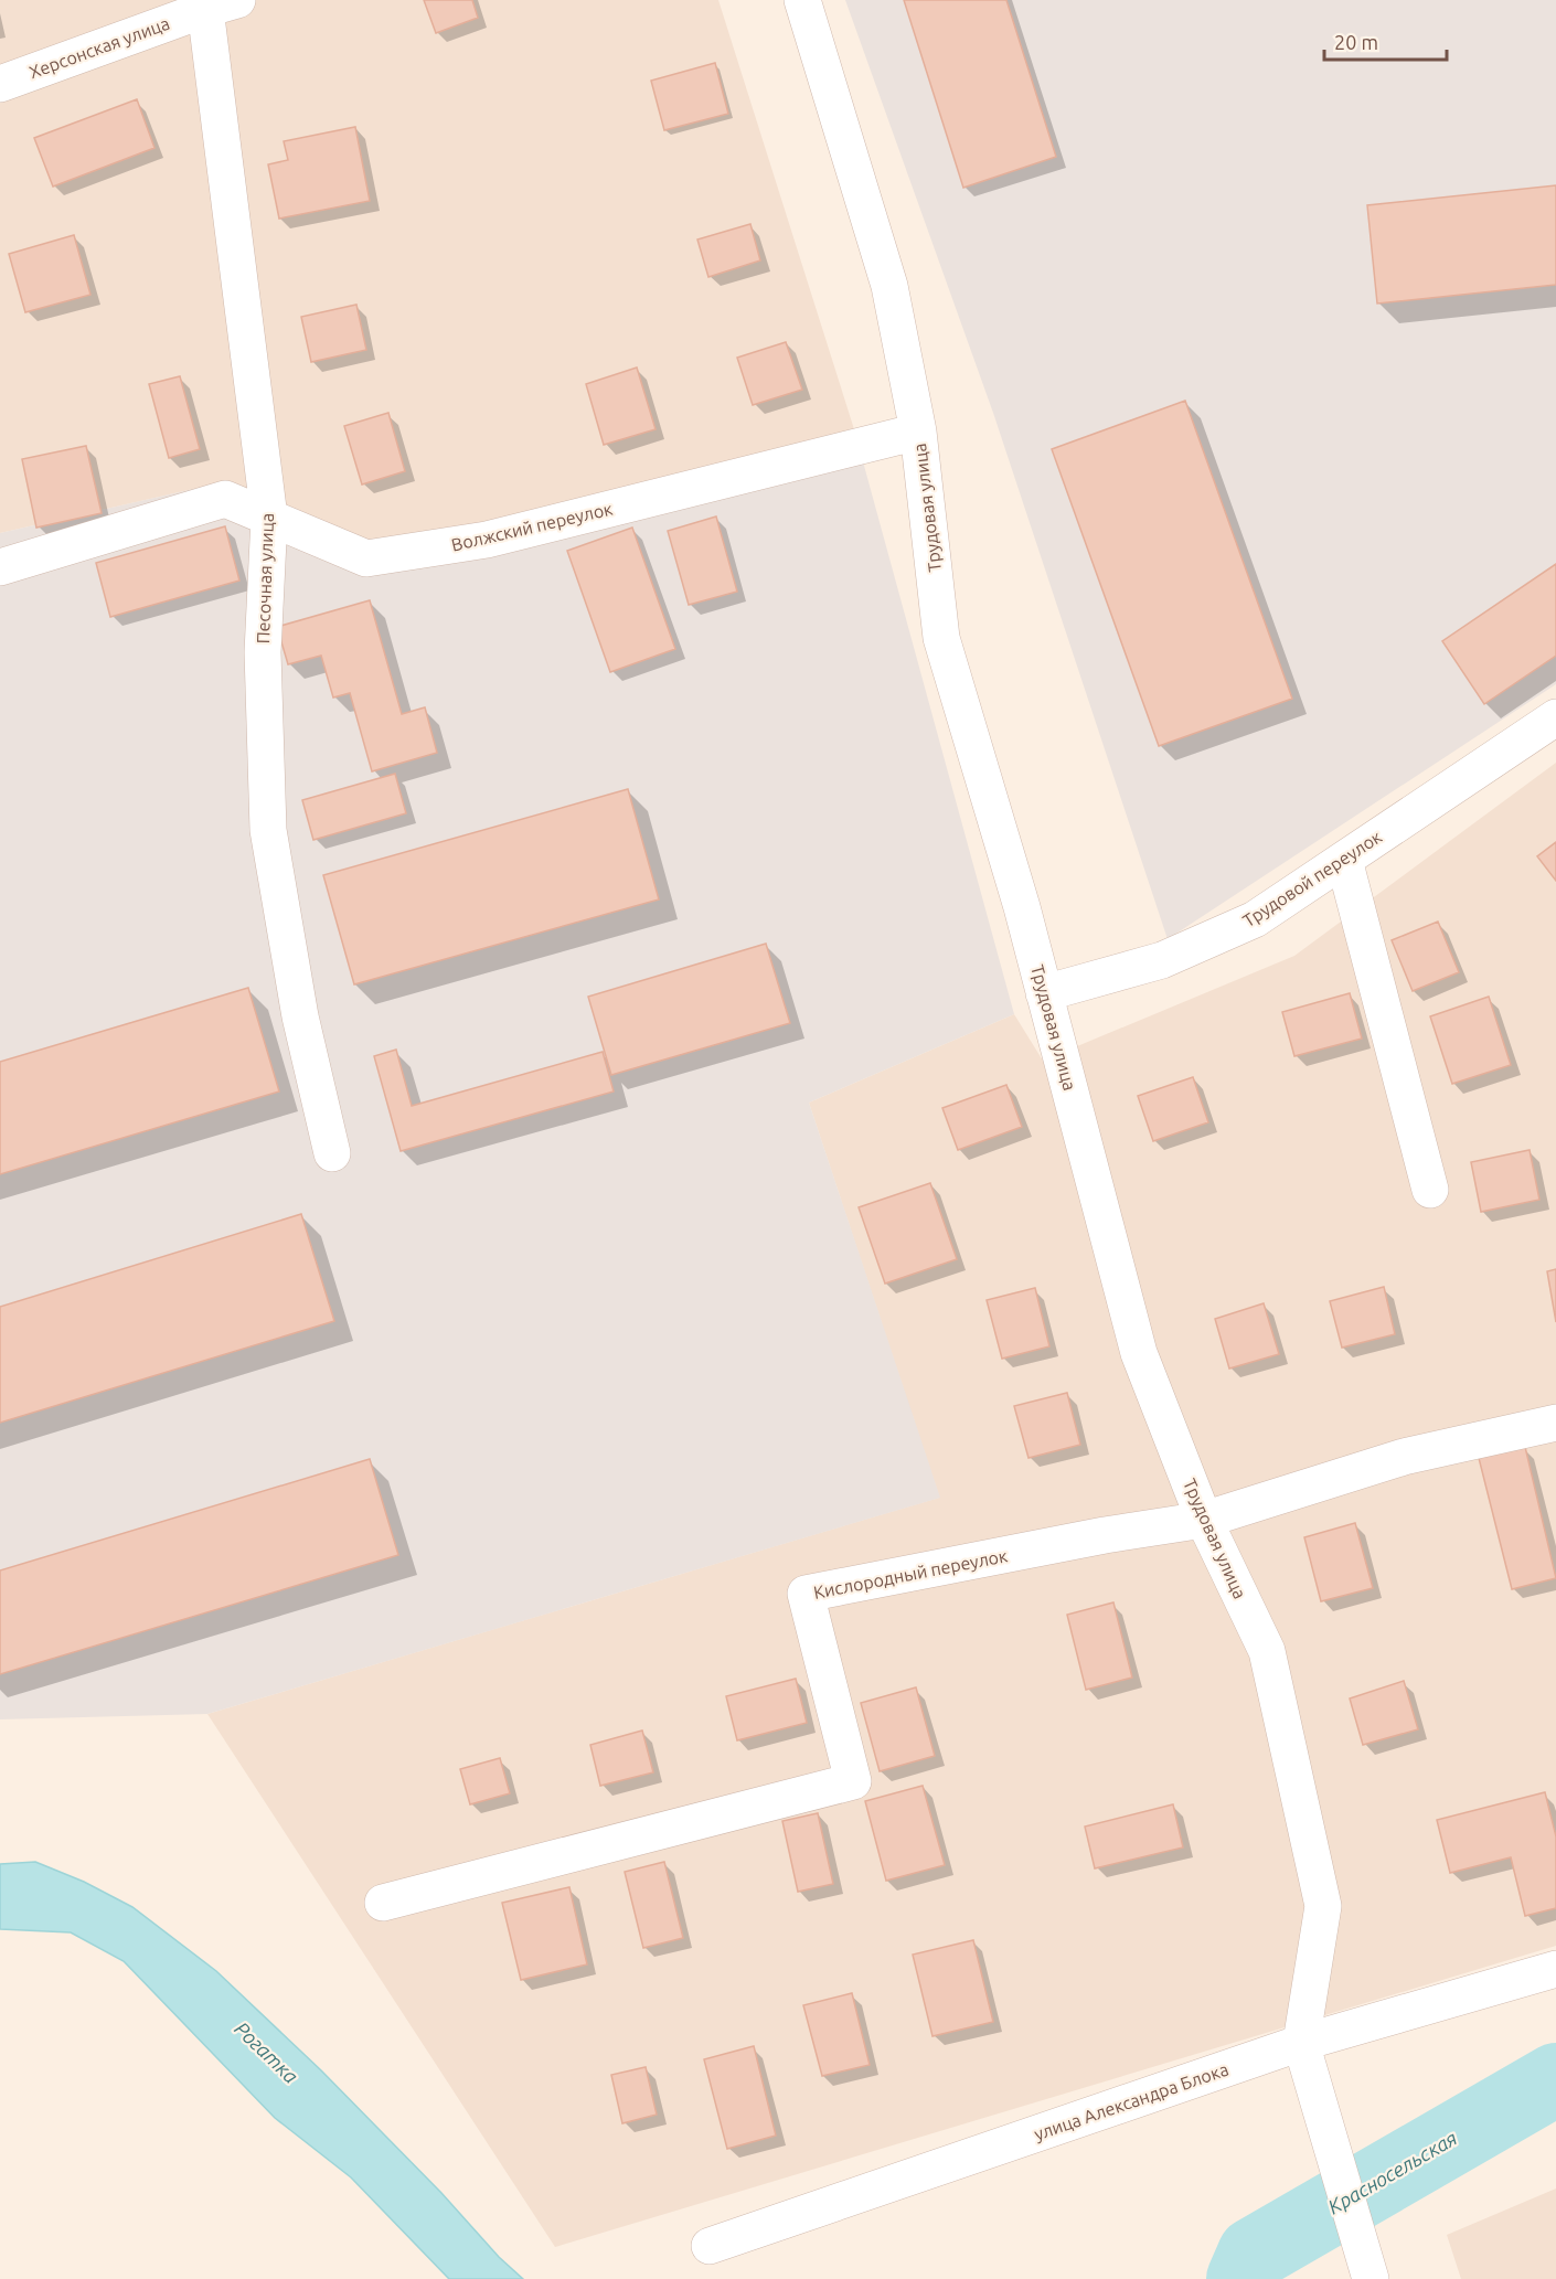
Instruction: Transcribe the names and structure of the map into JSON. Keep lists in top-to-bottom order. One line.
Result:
{"streets":{"street":["Херсонская улица","Трудовая улица","Волжский переулок","Песочная улица","Трудовой переулок","Кислородный переулок","улица Александра Блока"]},"crossings":[["Херсонская улица","Песочная улица"],["Трудовая улица","Волжский переулок"],["Трудовая улица","Трудовой переулок"],["Трудовая улица","Кислородный переулок"],["Трудовая улица","улица Александра Блока"],["Волжский переулок","Песочная улица"]],"water":["Рогатка","Красносельская"],"scale_bar":"20 m"}
